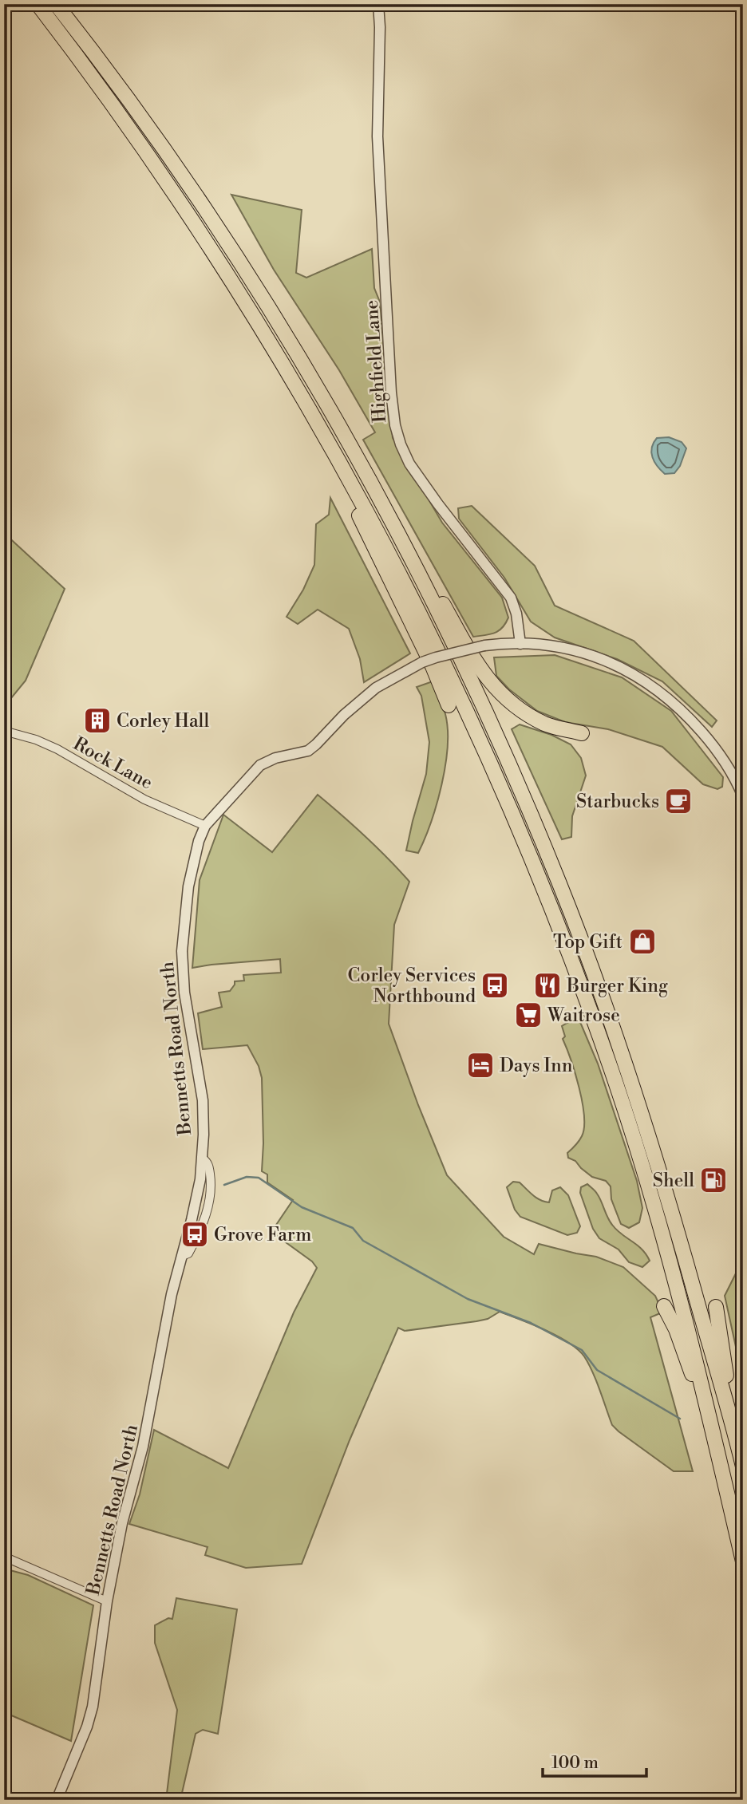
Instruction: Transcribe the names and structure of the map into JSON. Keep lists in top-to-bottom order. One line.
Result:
{"streets":{"street":["Highfield Lane","Rock Lane","Bennetts Road North"]},"crossings":[["Highfield Lane","Bennetts Road North"],["Rock Lane","Bennetts Road North"]],"places":{"building":["Corley Hall"],"cafe":["Starbucks"],"shop":["Top Gift"],"bus stop":["Corley Services Northbound","Grove Farm"],"restaurant":["Burger King"],"supermarket":["Waitrose"],"hotel":["Days Inn"],"fuel station":["Shell"]},"scale_bar":"100 m"}
